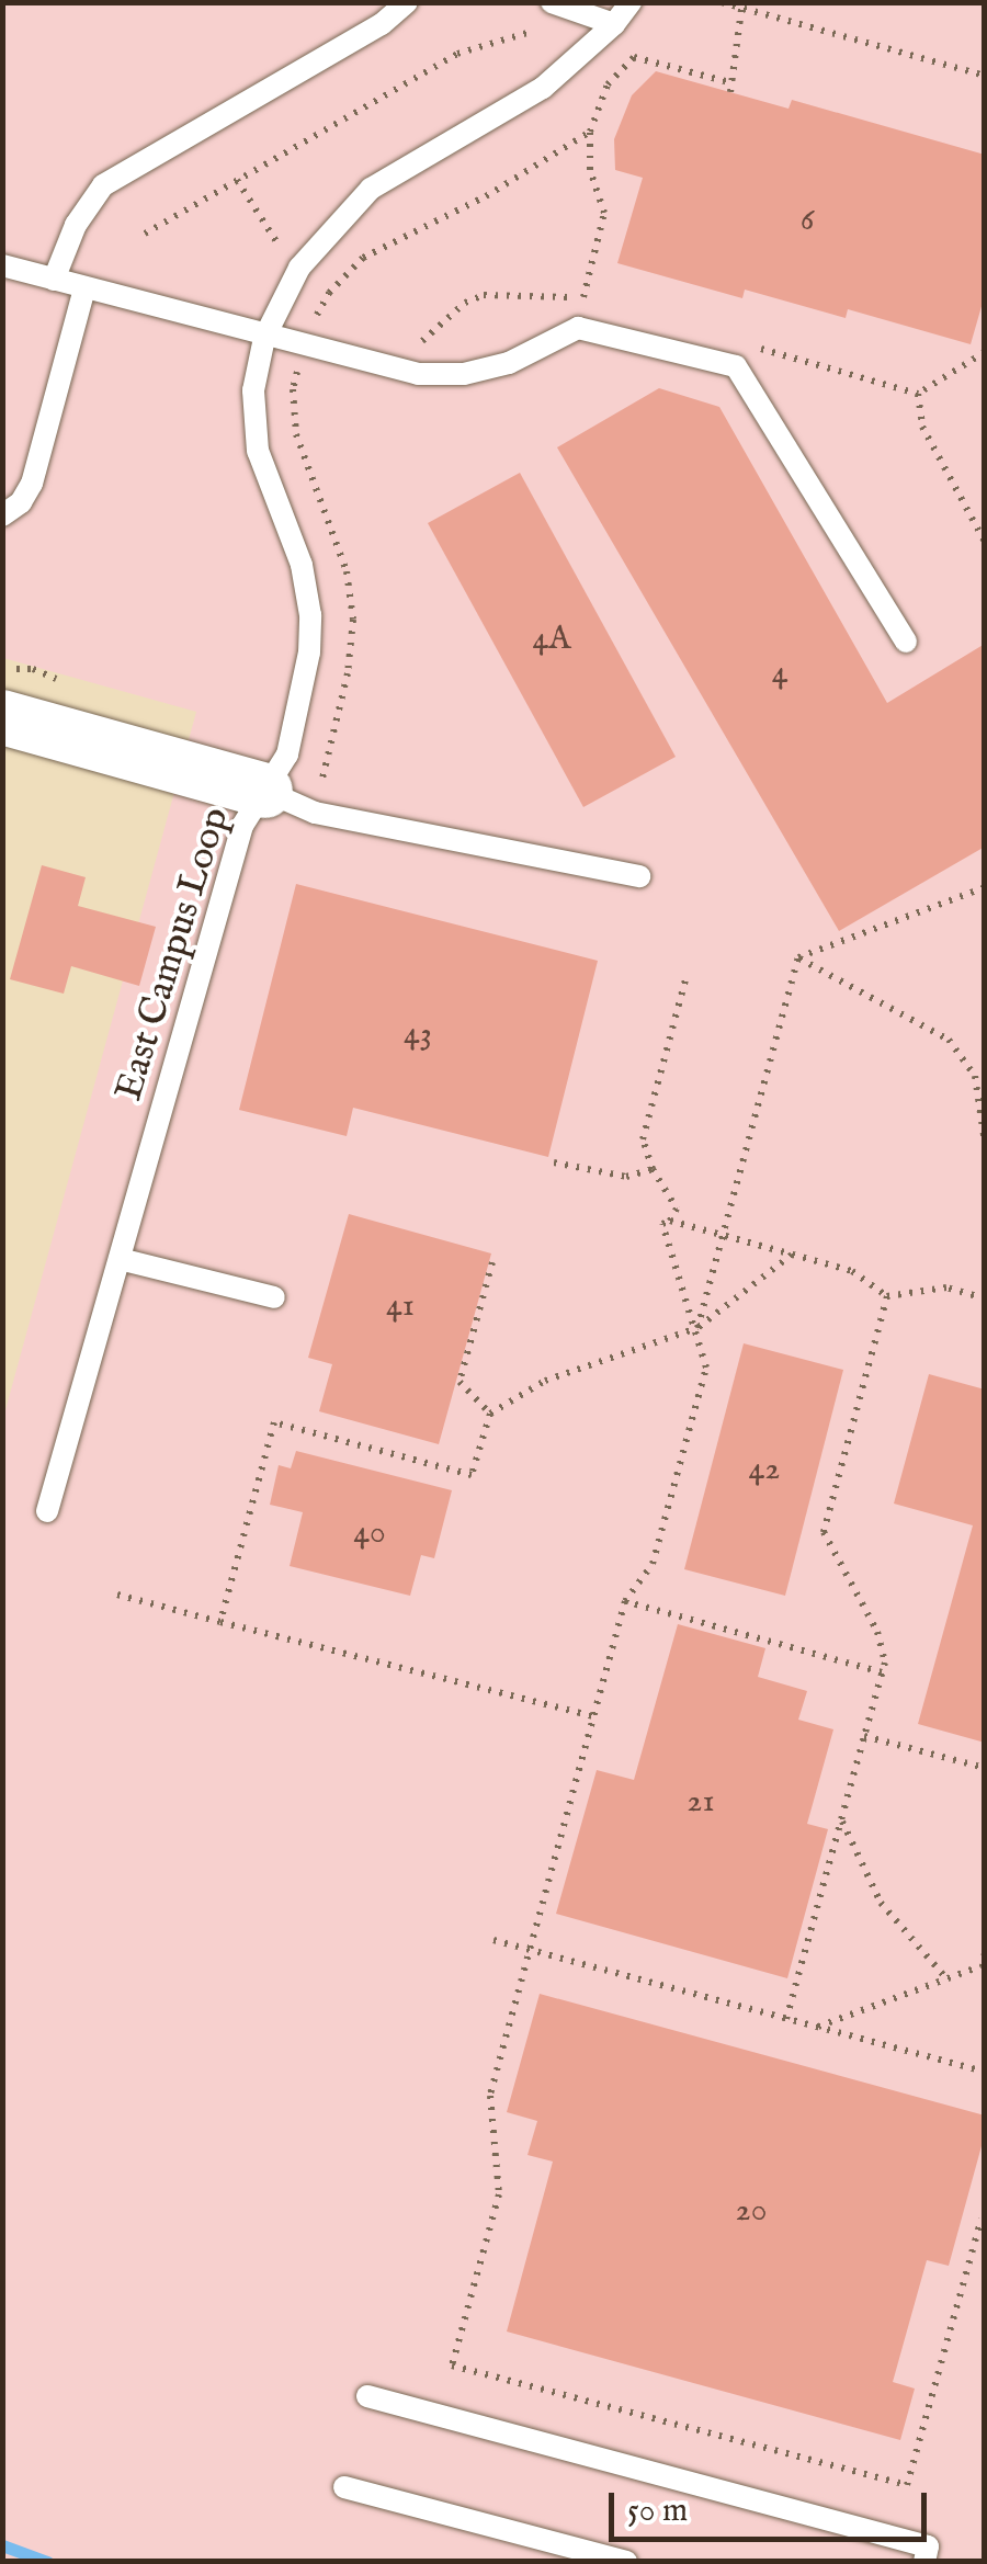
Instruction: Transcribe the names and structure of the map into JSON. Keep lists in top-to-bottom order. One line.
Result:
{"streets":{"lane":["East Campus Loop"]},"house_numbers":["6","4A","4","43","41","42","40","21","20"],"scale_bar":"50 m"}
